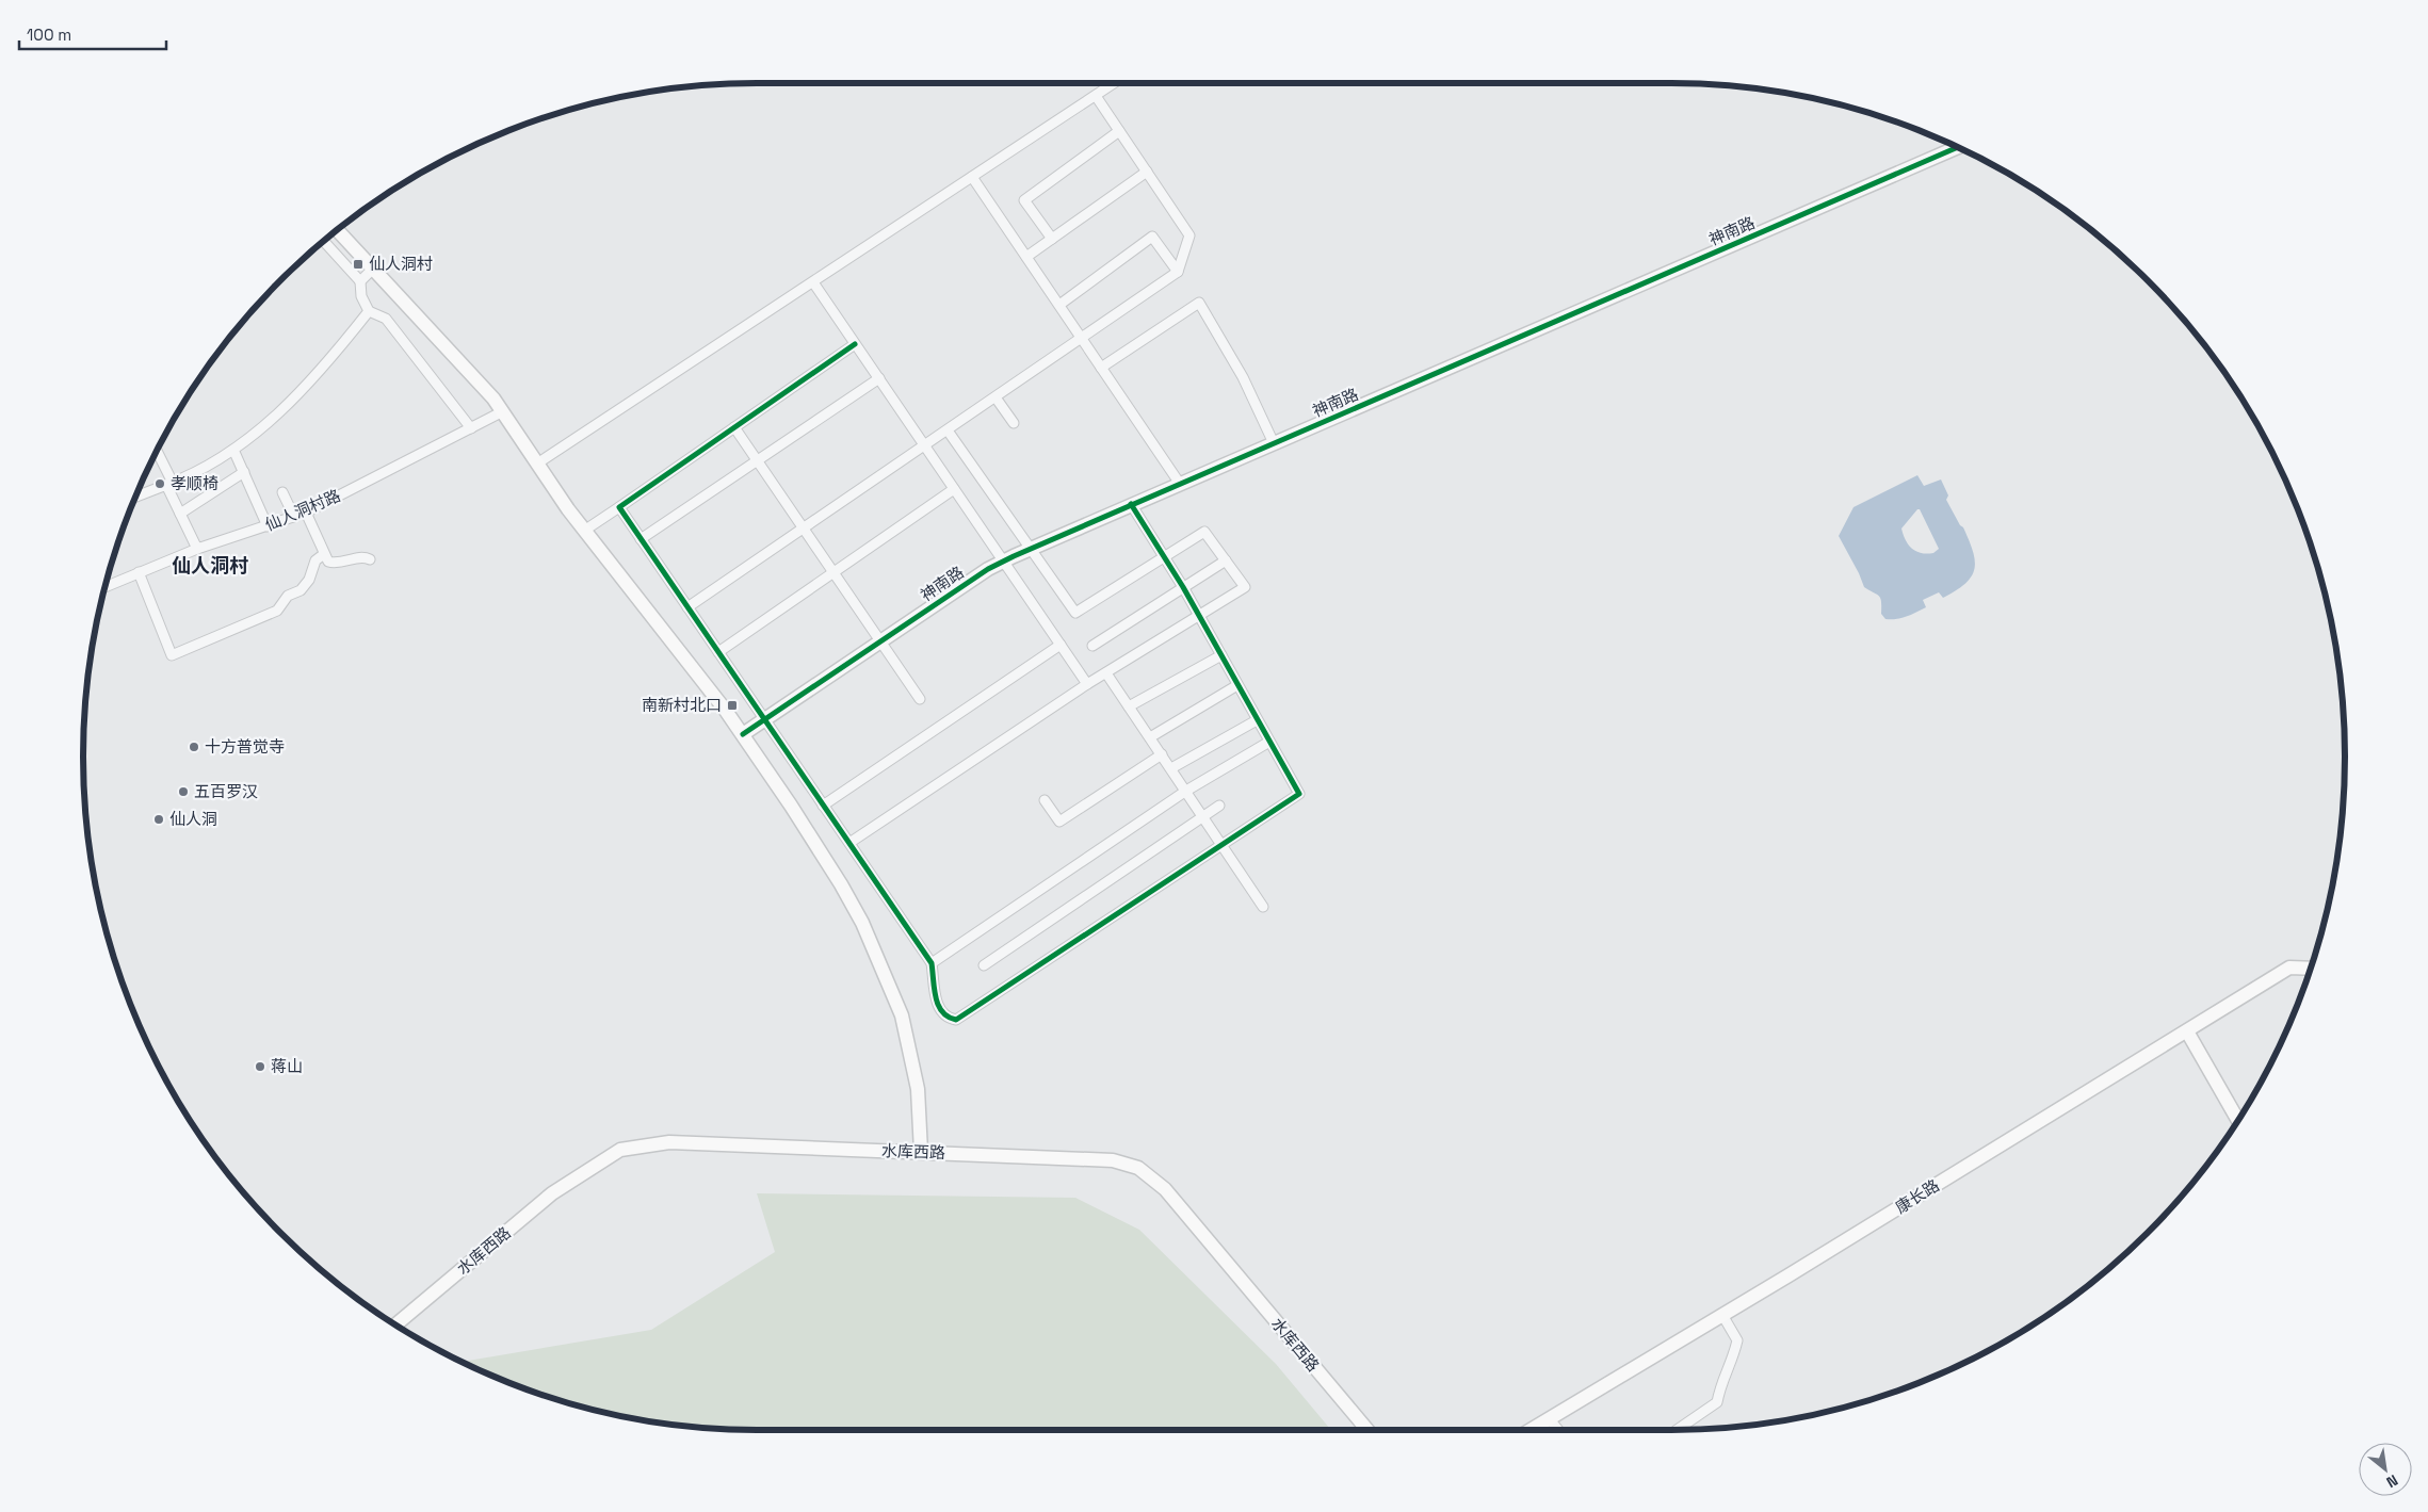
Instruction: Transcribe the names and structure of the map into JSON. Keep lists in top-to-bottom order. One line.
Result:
{"streets":{"street":["神南路","仙人洞村路","水库西路","康长路"]},"districts":["仙人洞村"],"places":{"transit":["仙人洞村","南新村北口"],"other":["孝顺椅","十方普觉寺","五百罗汉","仙人洞","蒋山"]},"scale_bar":"100 m","north":"bottom right"}
